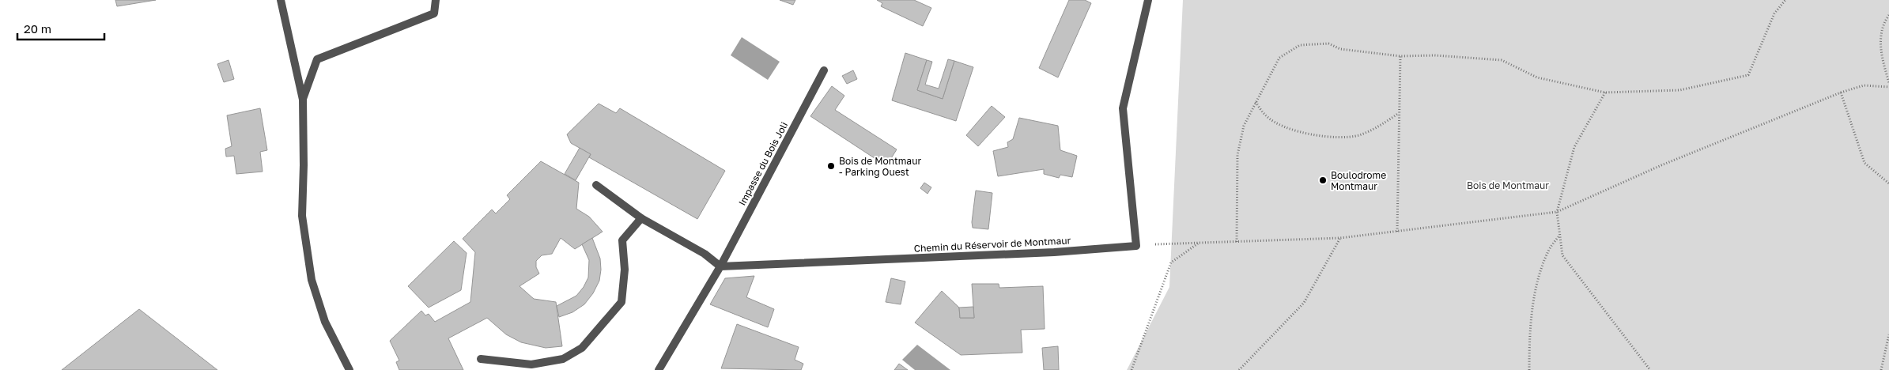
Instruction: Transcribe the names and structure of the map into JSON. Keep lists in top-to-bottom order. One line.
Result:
{"streets":{"street":["Impasse du Bois Joli","Chemin du Réservoir de Montmaur"]},"crossings":[["Impasse du Bois Joli","Chemin du Réservoir de Montmaur"]],"parks":["Bois de Montmaur"],"places":["Bois de Montmaur - Parking Ouest","Boulodrome Montmaur"],"scale_bar":"20 m"}
